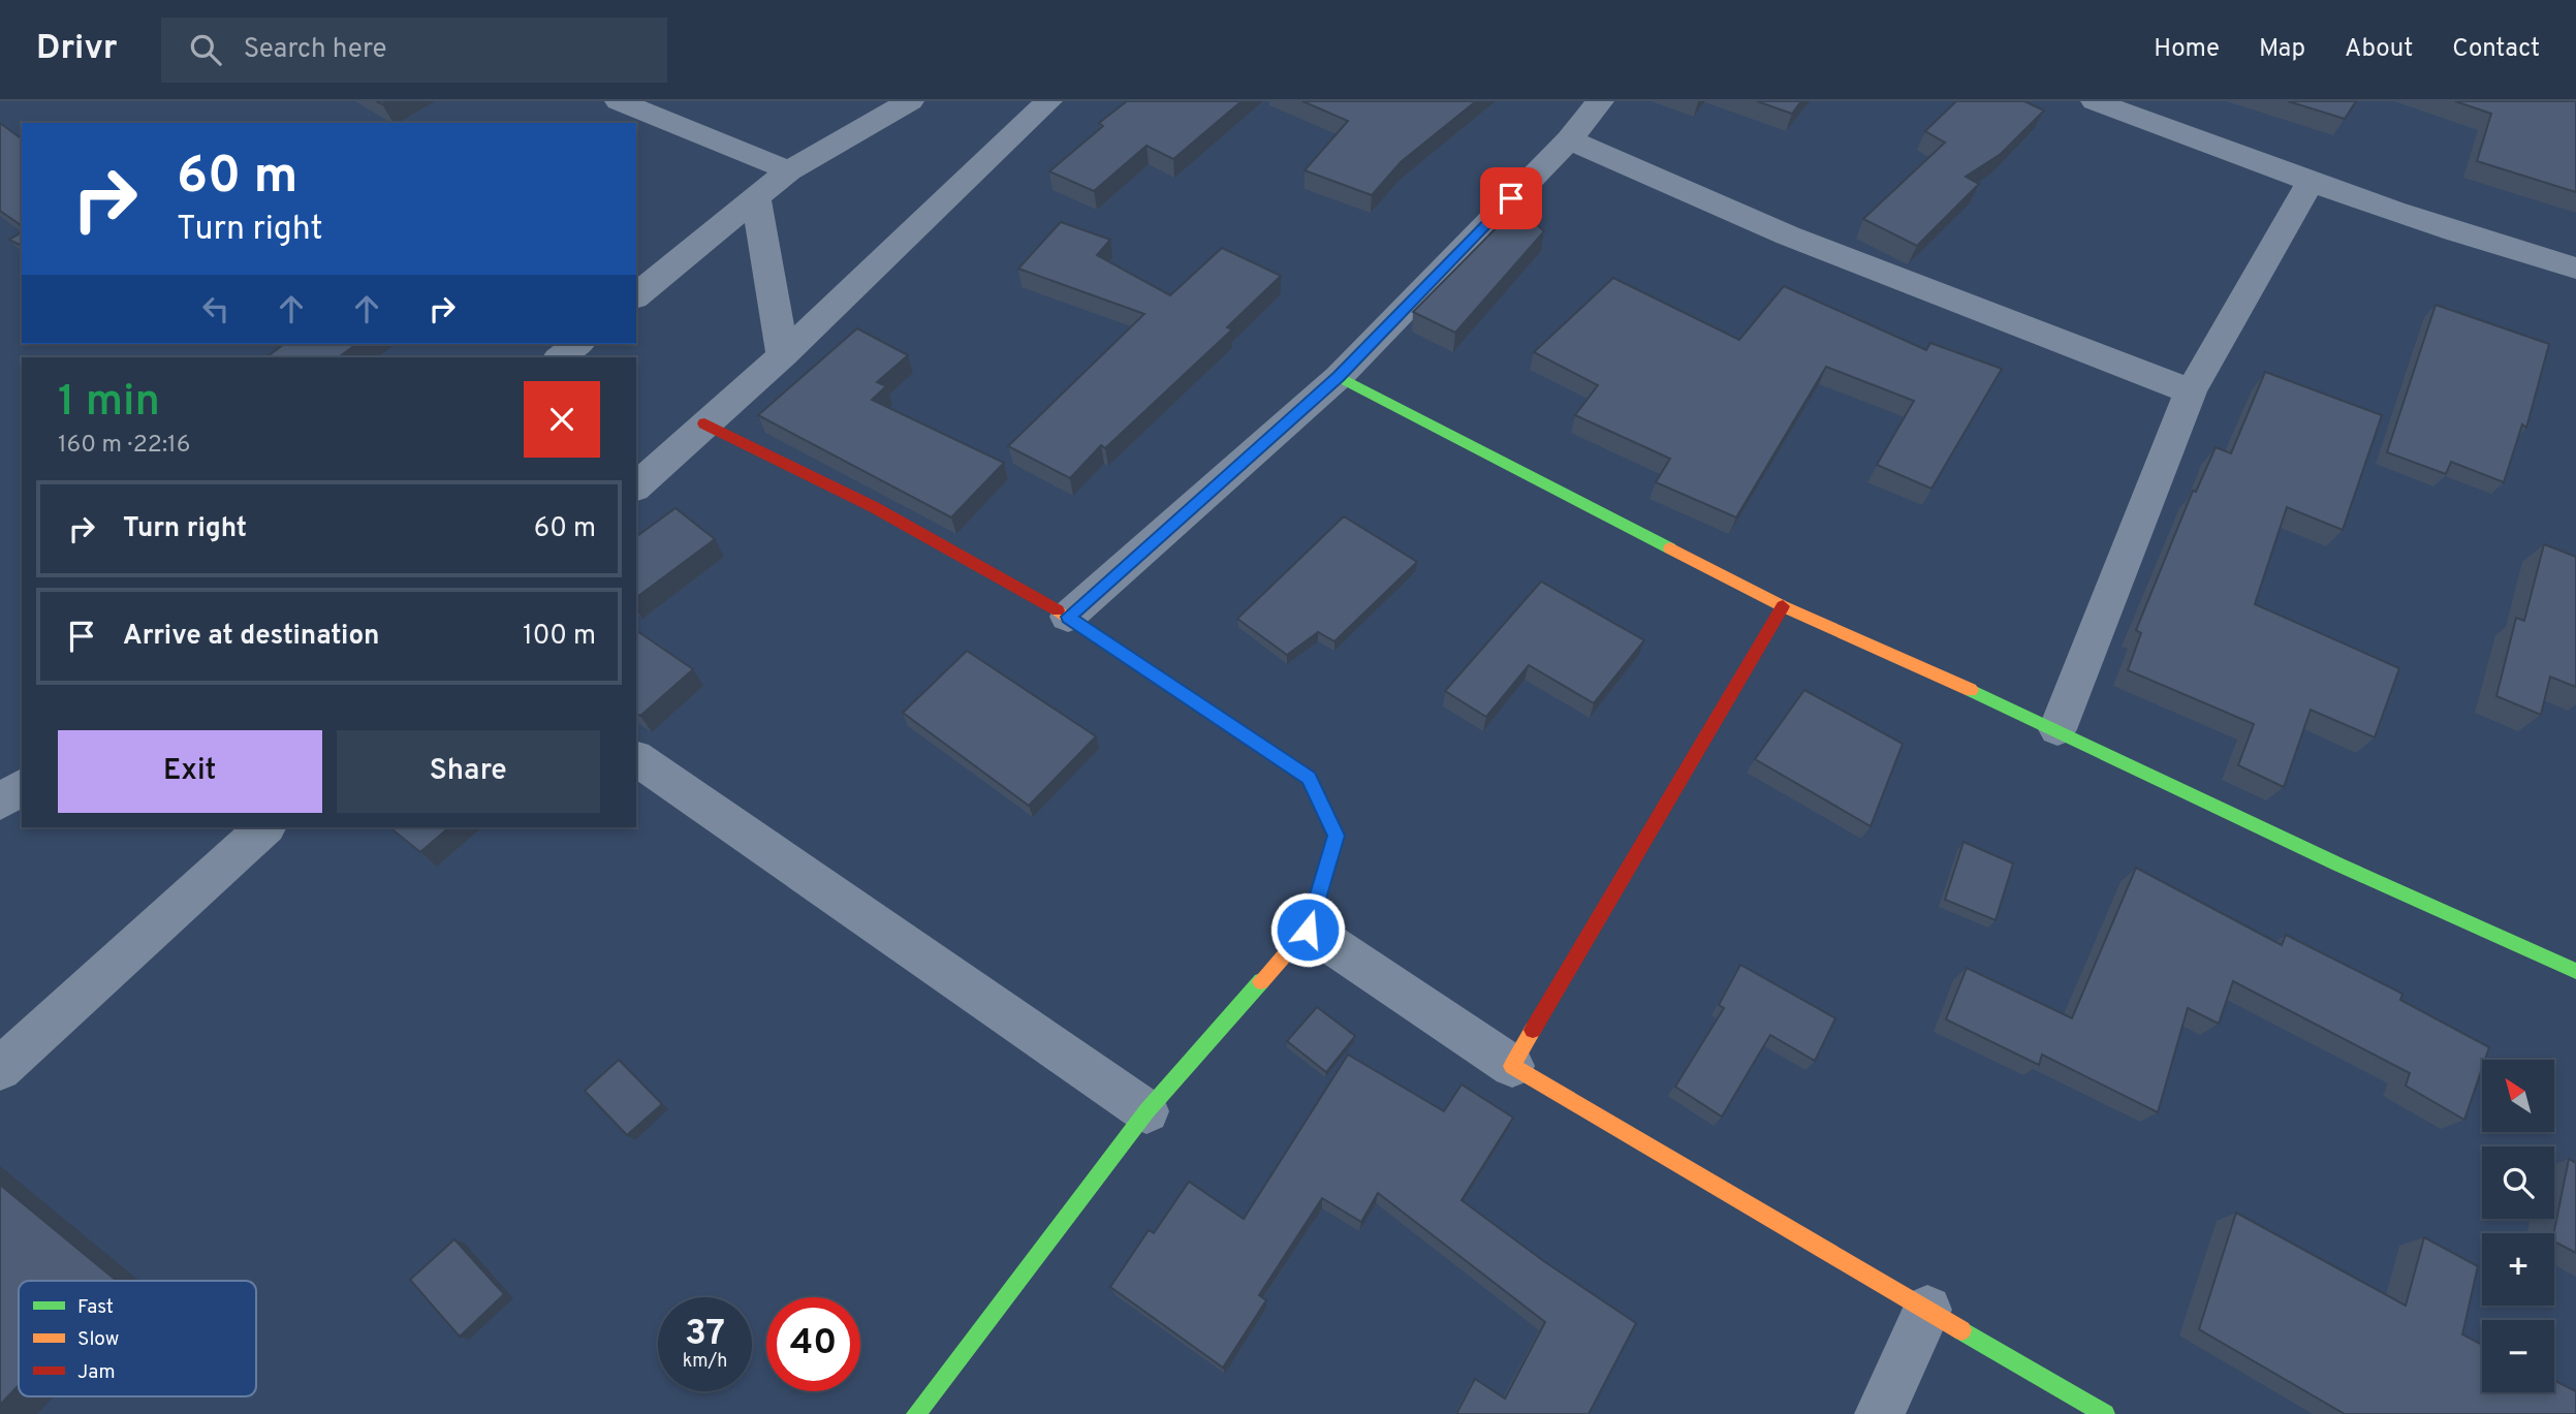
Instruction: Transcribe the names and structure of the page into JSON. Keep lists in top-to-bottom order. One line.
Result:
{"legend":["Fast","Slow","Jam"],"north":"top left","page":{"header":"Drivr","search":"Search here","nav":["Home","Map","About","Contact"],"turn":["60 m","Turn right"],"heading":["1 min","160 m · 22:16"],"list":[{"name":"Turn right","value":"60 m"},{"name":"Arrive at destination","value":"100 m"}],"buttons":["Exit","Share"],"map_buttons":["+","−"],"speed":"37 km/h","limit":"40"}}
